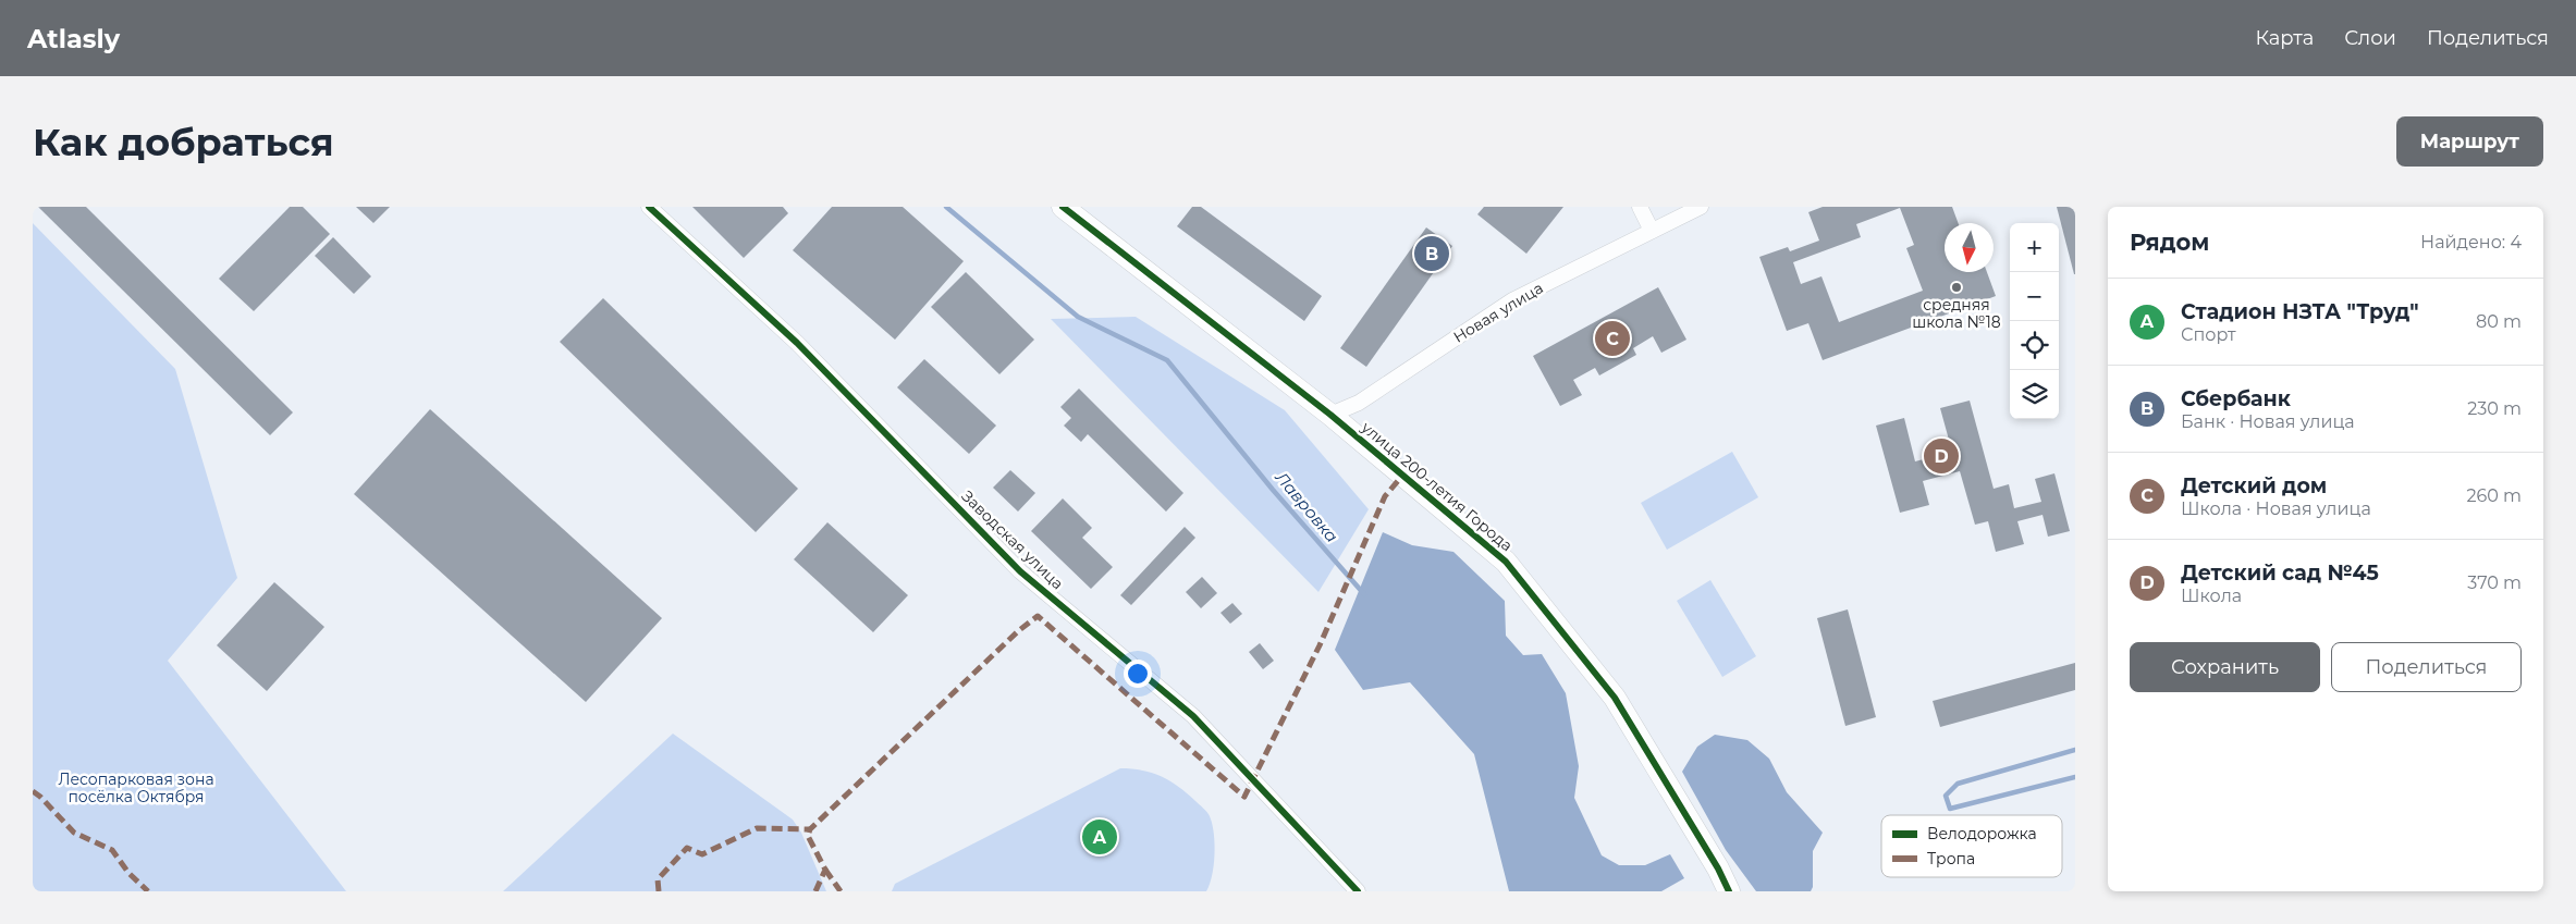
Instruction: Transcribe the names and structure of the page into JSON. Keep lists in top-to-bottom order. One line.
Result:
{"streets":{"street":["Новая улица","улица 200-летия Города","Заводская улица"]},"crossings":[["Новая улица","улица 200-летия Города"]],"water":["Лавровка"],"parks":["Лесопарковая зона посёлка Октября"],"places":["средняя школа №18"],"legend":["Велодорожка","Тропа"],"north":"bottom","page":{"header":"Atlasly","nav":["Карта","Слои","Поделиться"],"buttons":["Маршрут",["Сохранить","Поделиться"]],"title":"Как добраться","heading":["Рядом","Найдено: 4"],"map_buttons":["+","−"],"pins":["B","C","D","A"],"list":[{"mark":"A","name":"Стадион НЗТА \"Труд\"","note":"Спорт","value":"80 m"},{"mark":"B","name":"Сбербанк","note":"Банк · Новая улица","value":"230 m"},{"mark":"C","name":"Детский дом","note":"Школа · Новая улица","value":"260 m"},{"mark":"D","name":"Детский сад №45","note":"Школа","value":"370 m"}]}}
